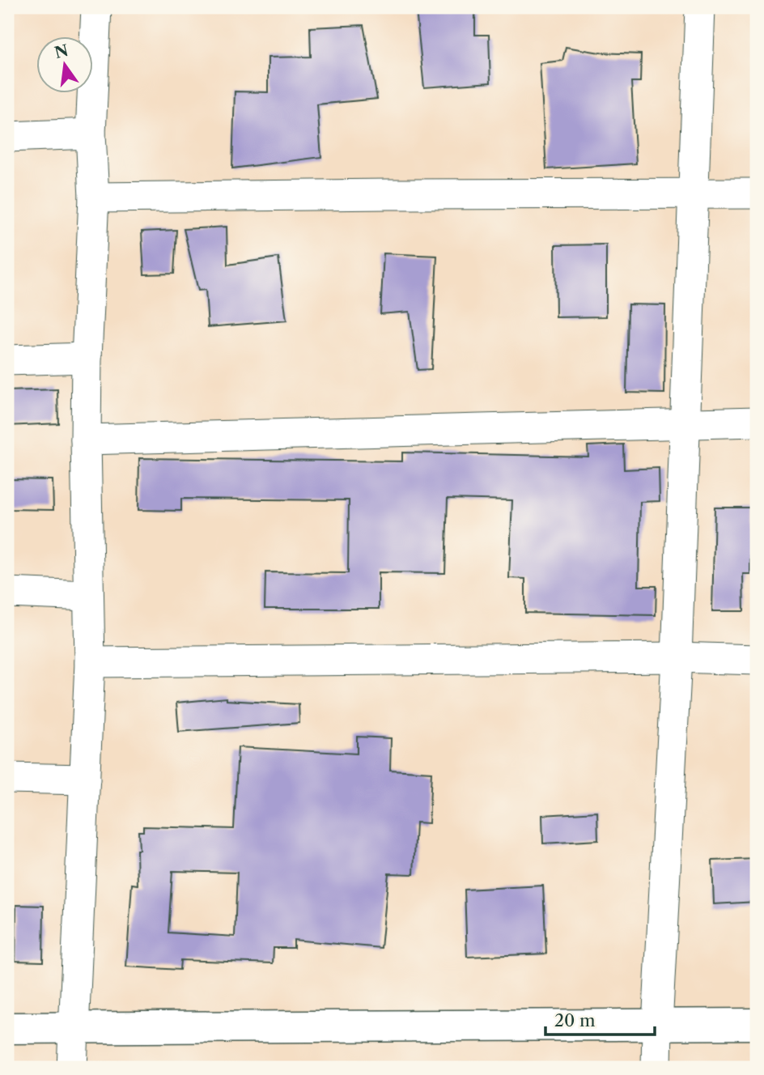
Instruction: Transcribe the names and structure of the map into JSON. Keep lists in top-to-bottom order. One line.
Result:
{"scale_bar":"20 m","north":"top"}
